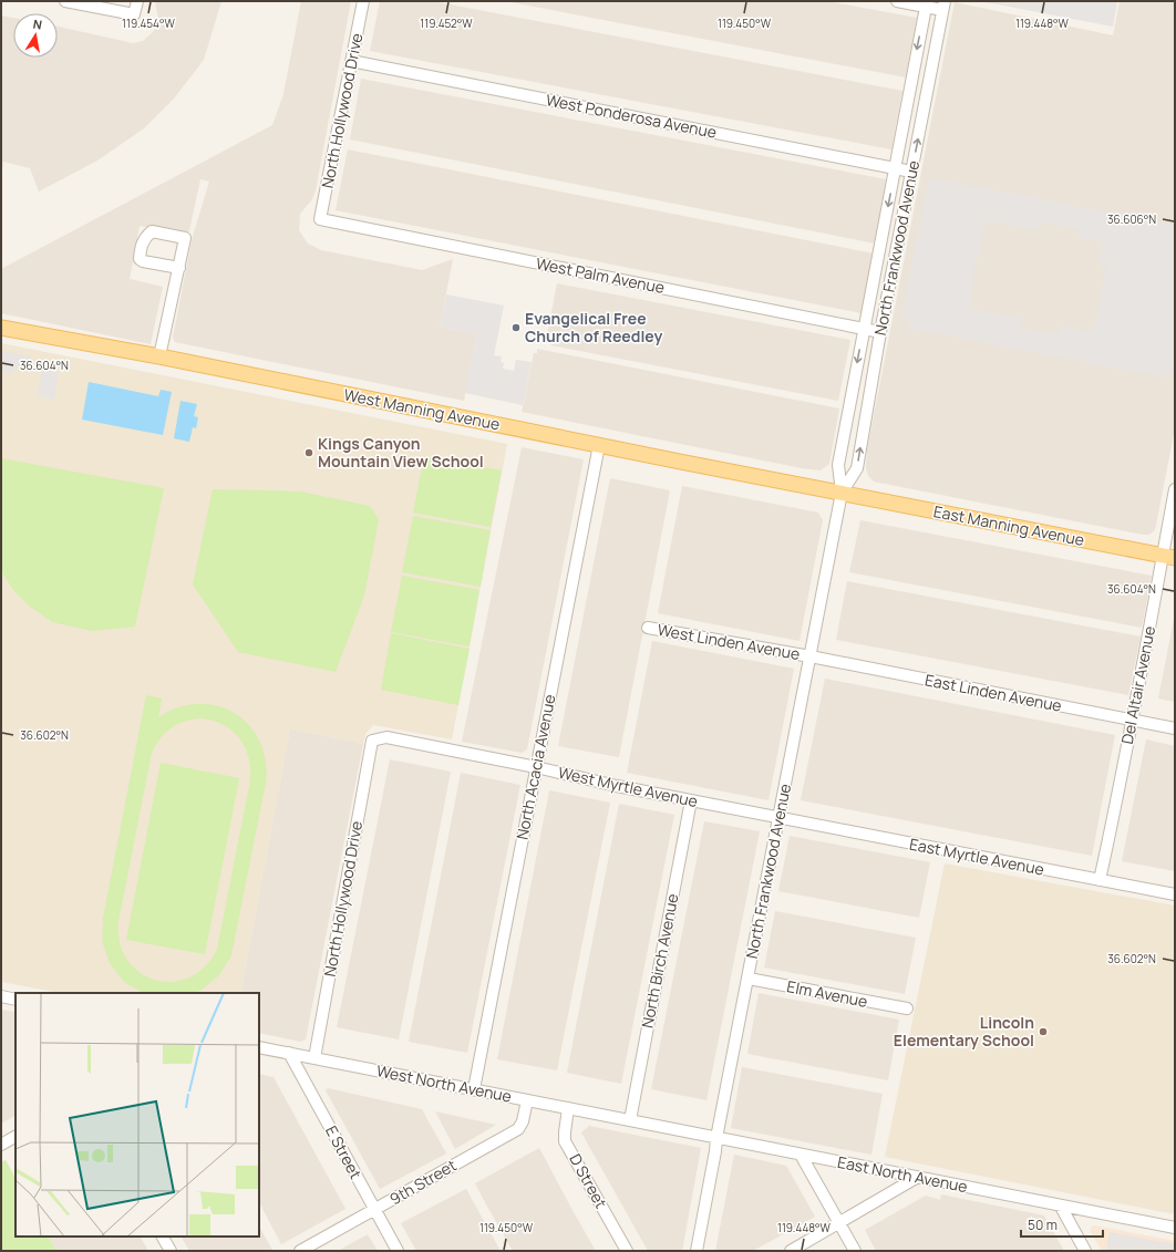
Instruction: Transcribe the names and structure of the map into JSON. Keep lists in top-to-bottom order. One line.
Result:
{"streets":{"main road":["West Manning Avenue","East Manning Avenue"],"street":["North Hollywood Drive","West Ponderosa Avenue","North Frankwood Avenue","West Palm Avenue","West Linden Avenue","Del Altair Avenue","East Linden Avenue","North Acacia Avenue","West Myrtle Avenue","East Myrtle Avenue","North Birch Avenue","Elm Avenue","West North Avenue","E Street","East North Avenue","D Street","9th Street"]},"crossings":[["North Hollywood Drive","West Ponderosa Avenue"],["North Hollywood Drive","West Palm Avenue"],["North Hollywood Drive","West Myrtle Avenue"],["North Hollywood Drive","West North Avenue"],["West Ponderosa Avenue","North Frankwood Avenue"],["North Frankwood Avenue","West Palm Avenue"],["North Frankwood Avenue","West Manning Avenue"],["North Frankwood Avenue","East Manning Avenue"],["North Frankwood Avenue","West Linden Avenue"],["North Frankwood Avenue","East Linden Avenue"],["North Frankwood Avenue","West Myrtle Avenue"],["North Frankwood Avenue","East Myrtle Avenue"],["North Frankwood Avenue","Elm Avenue"],["North Frankwood Avenue","East North Avenue"],["West Manning Avenue","East Manning Avenue"],["West Manning Avenue","North Acacia Avenue"],["East Manning Avenue","Del Altair Avenue"],["West Linden Avenue","East Linden Avenue"],["Del Altair Avenue","East Linden Avenue"],["Del Altair Avenue","East Myrtle Avenue"],["North Acacia Avenue","West Myrtle Avenue"],["North Acacia Avenue","West North Avenue"],["West Myrtle Avenue","East Myrtle Avenue"],["West Myrtle Avenue","North Birch Avenue"],["North Birch Avenue","West North Avenue"],["North Birch Avenue","East North Avenue"],["West North Avenue","E Street"],["West North Avenue","East North Avenue"],["West North Avenue","D Street"],["West North Avenue","9th Street"],["E Street","9th Street"]],"places":["Evangelical Free Church of Reedley","Kings Canyon Mountain View School","Lincoln Elementary School"],"scale_bar":"50 m","north":"top","coordinates":["119.454°W","119.452°W","119.450°W","119.448°W","36.606°N","36.604°N","36.602°N"]}
